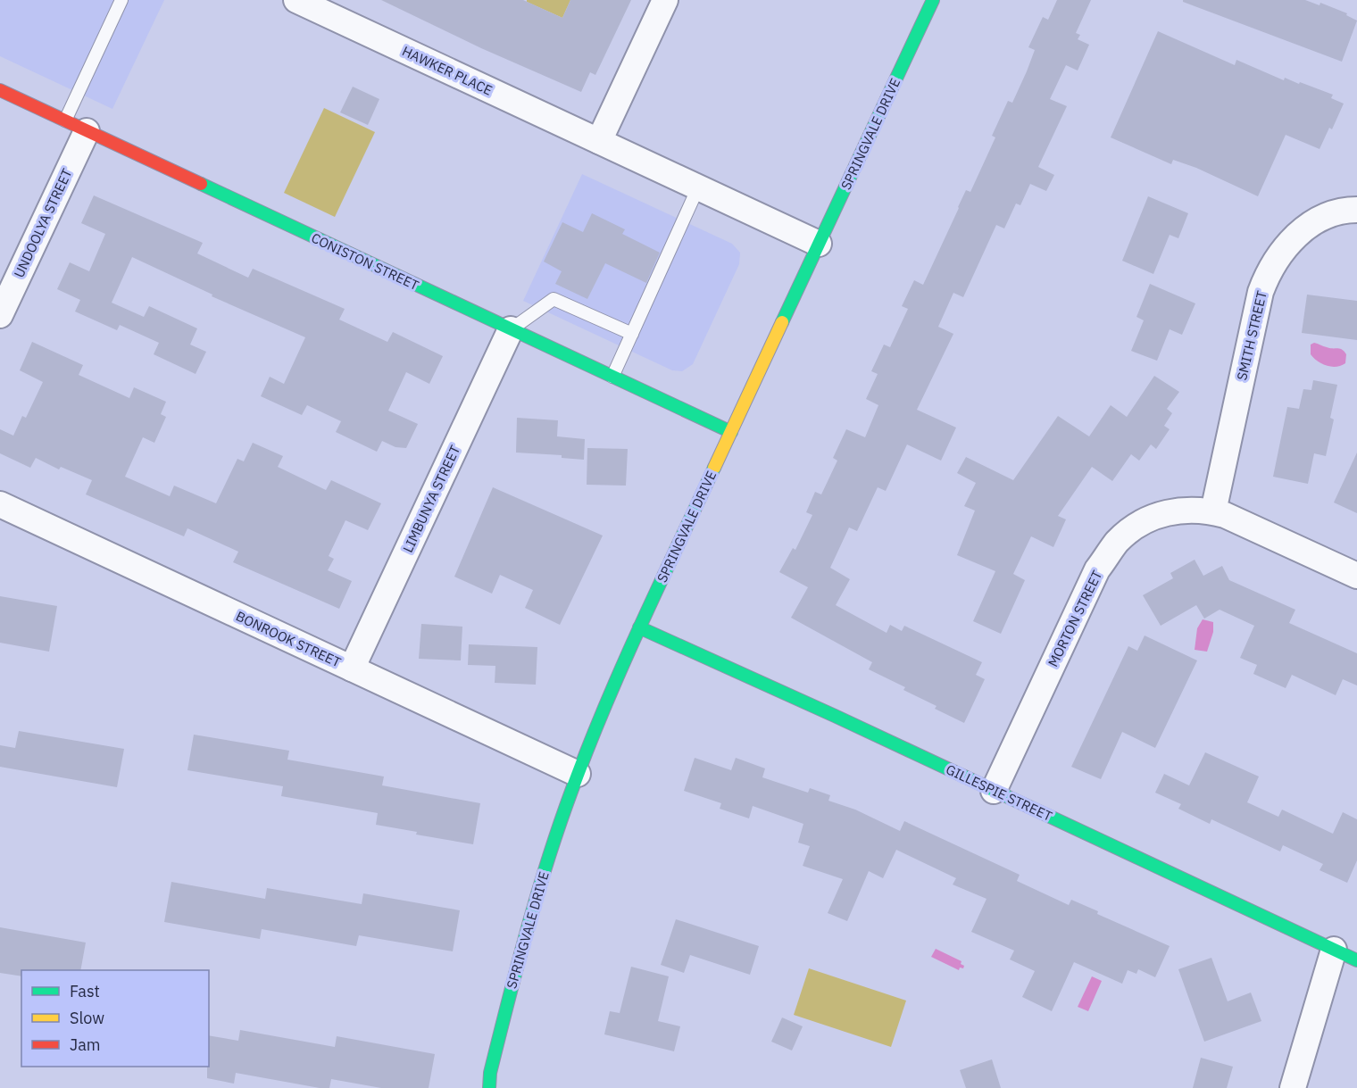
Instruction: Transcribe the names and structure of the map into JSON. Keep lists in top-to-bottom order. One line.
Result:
{"streets":{"street":["HAWKER PLACE","SPRINGVALE DRIVE","UNDOOLYA STREET","CONISTON STREET","SMITH STREET","LIMBUNYA STREET","MORTON STREET","BONROOK STREET","GILLESPIE STREET"]},"crossings":[["HAWKER PLACE","SPRINGVALE DRIVE"],["SPRINGVALE DRIVE","CONISTON STREET"],["SPRINGVALE DRIVE","BONROOK STREET"],["SPRINGVALE DRIVE","GILLESPIE STREET"],["UNDOOLYA STREET","CONISTON STREET"],["CONISTON STREET","LIMBUNYA STREET"],["SMITH STREET","MORTON STREET"],["LIMBUNYA STREET","BONROOK STREET"],["MORTON STREET","GILLESPIE STREET"]],"legend":["Fast","Slow","Jam"]}
